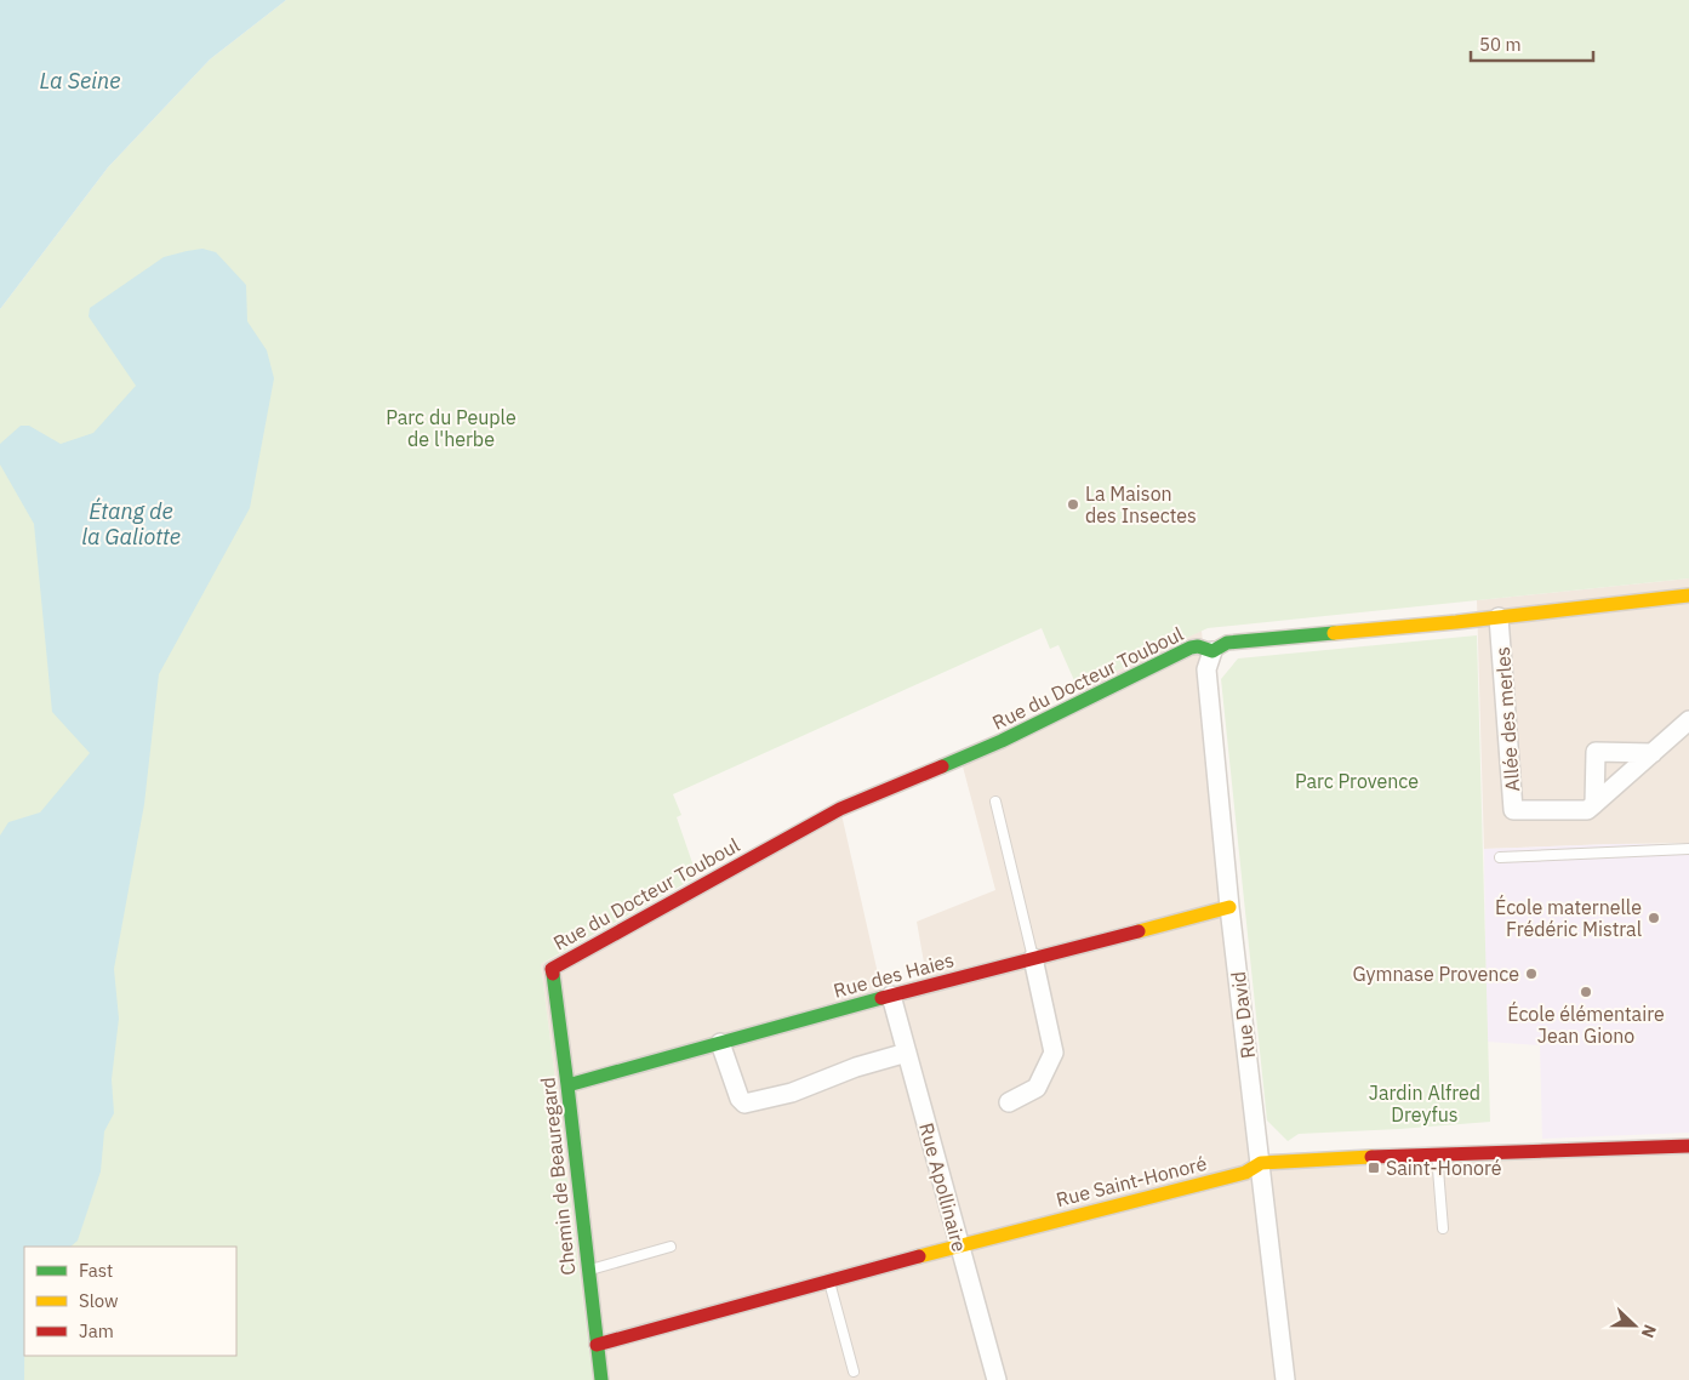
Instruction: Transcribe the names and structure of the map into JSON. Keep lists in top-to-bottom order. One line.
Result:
{"streets":{"street":["Rue du Docteur Touboul","Allée des merles","Rue des Haies","Rue David","Chemin de Beauregard","Rue Saint-Honoré","Rue Apollinaire"]},"crossings":[["Rue du Docteur Touboul","Allée des merles"],["Rue du Docteur Touboul","Rue David"],["Rue du Docteur Touboul","Chemin de Beauregard"],["Rue des Haies","Rue David"],["Rue des Haies","Chemin de Beauregard"],["Rue des Haies","Rue Apollinaire"],["Rue David","Rue Saint-Honoré"],["Chemin de Beauregard","Rue Saint-Honoré"],["Rue Saint-Honoré","Rue Apollinaire"]],"water":["La Seine","Étang de la Galiotte"],"parks":["Parc du Peuple de l'herbe","Parc Provence","Jardin Alfred Dreyfus"],"places":{"other":["La Maison des Insectes","École maternelle Frédéric Mistral","Gymnase Provence","École élémentaire Jean Giono"],"transit":["Saint-Honoré"]},"legend":["Fast","Slow","Jam"],"scale_bar":"50 m","north":"right"}
